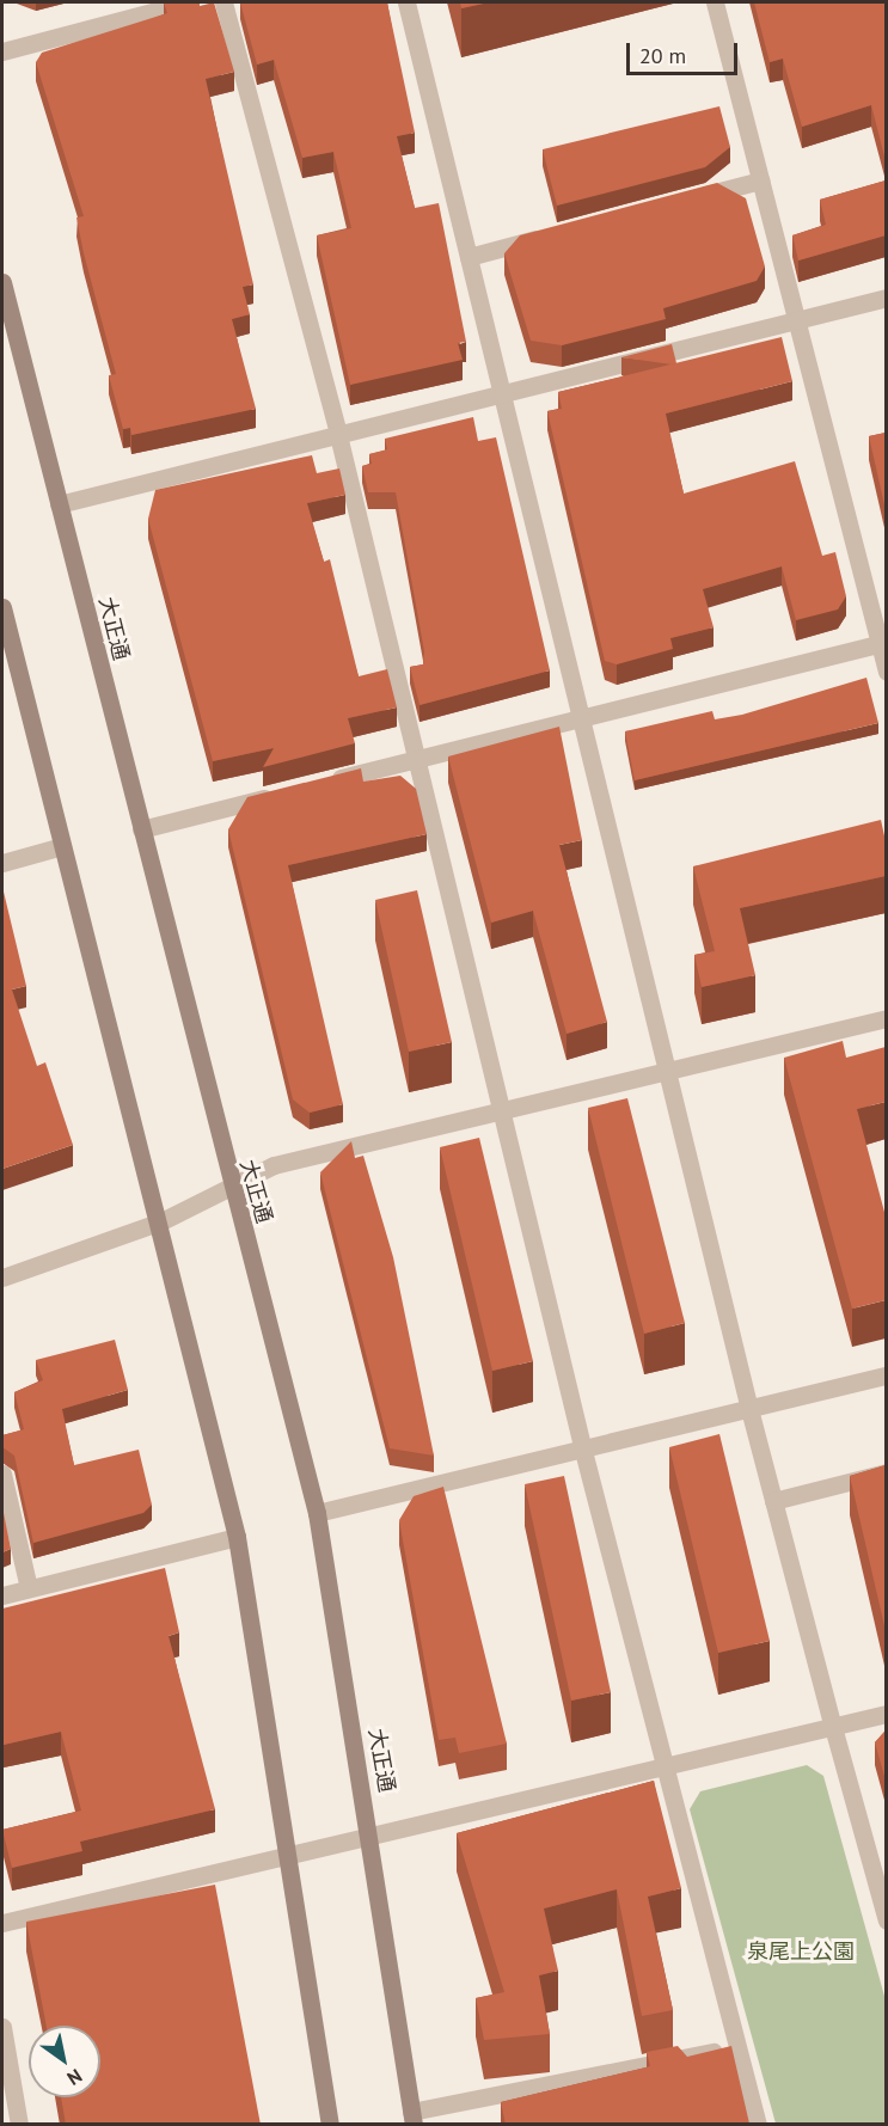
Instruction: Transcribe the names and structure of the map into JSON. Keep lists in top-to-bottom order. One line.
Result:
{"streets":{"main road":["大正通"]},"parks":["泉尾上公園"],"scale_bar":"20 m","north":"bottom right"}
